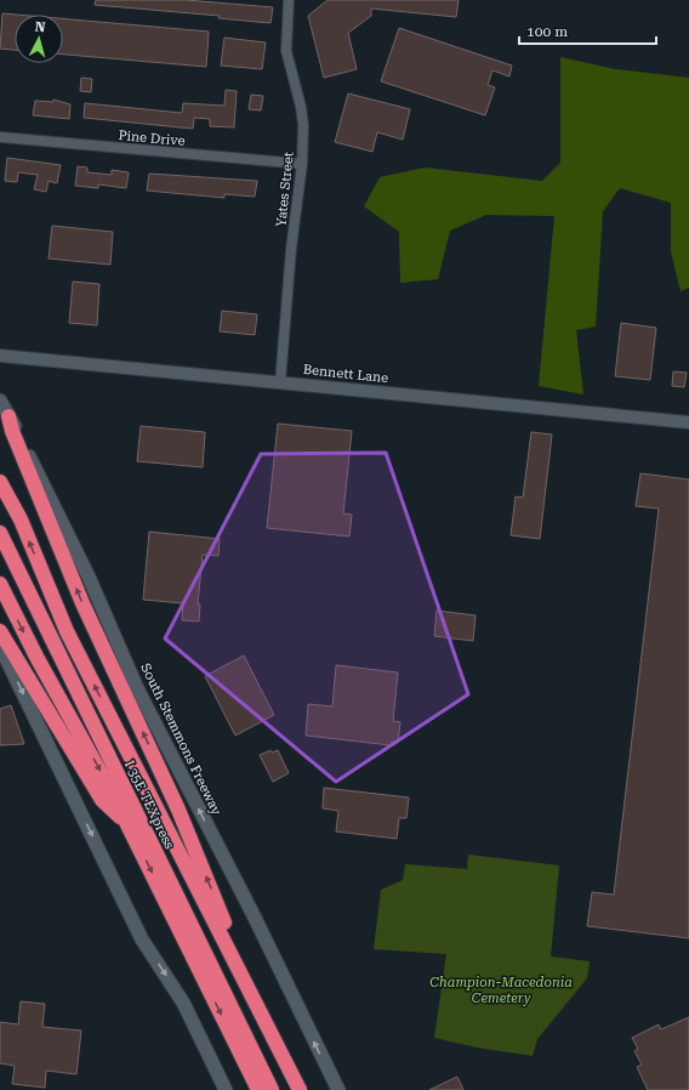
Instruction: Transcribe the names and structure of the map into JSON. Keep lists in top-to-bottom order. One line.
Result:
{"streets":{"highway":["I 35E TEXpress"],"main road":["South Stemmons Freeway"],"street":["Pine Drive","Yates Street","Bennett Lane"]},"crossings":[["Pine Drive","Yates Street"],["Yates Street","Bennett Lane"]],"parks":["Champion-Macedonia Cemetery"],"scale_bar":"100 m","north":"top"}
